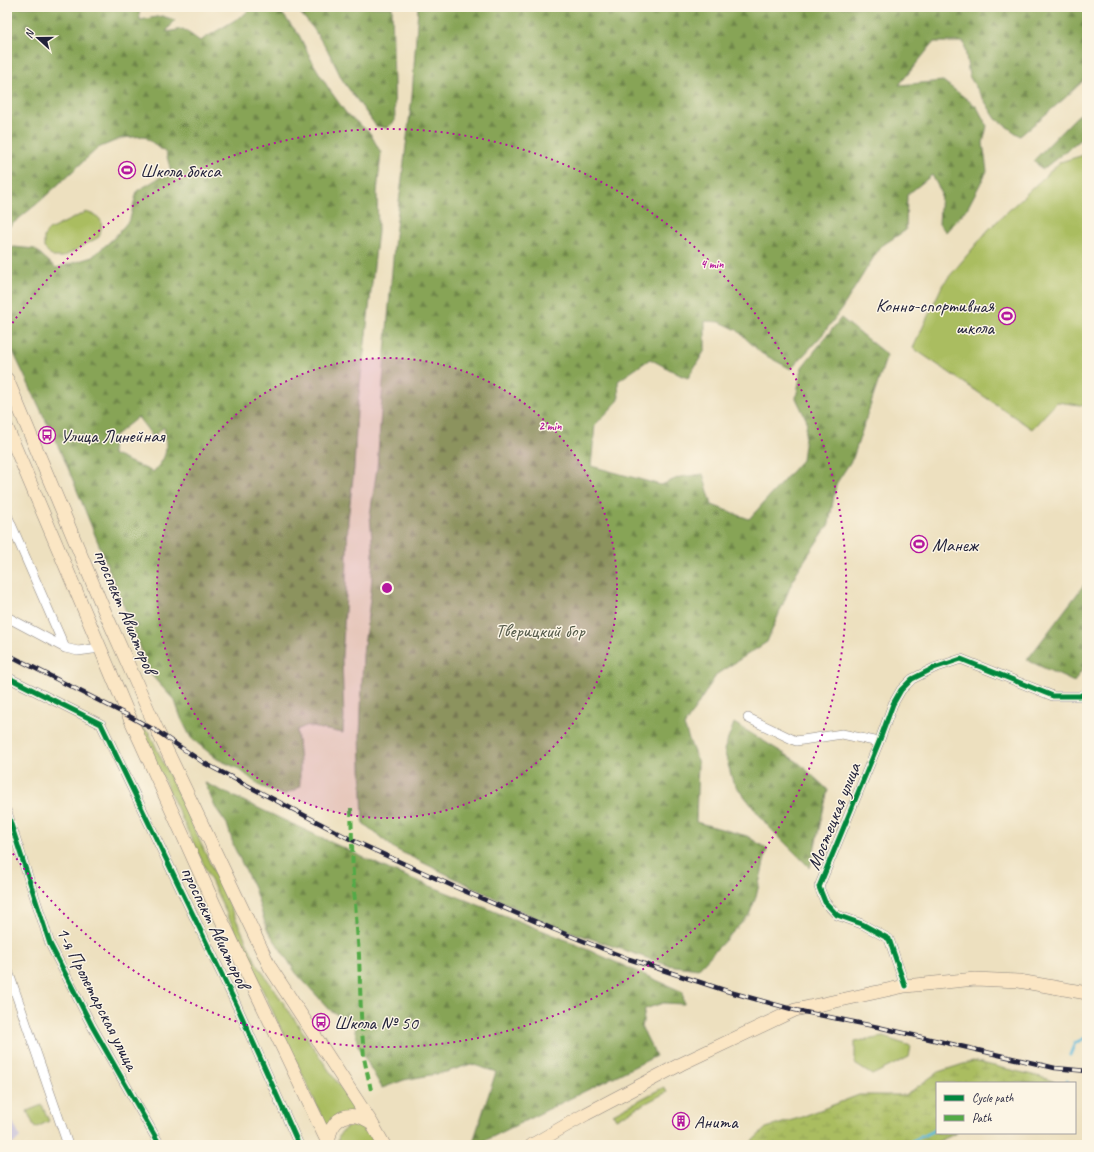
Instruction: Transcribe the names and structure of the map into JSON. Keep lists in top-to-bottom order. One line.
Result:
{"streets":{"main road":["проспект Авиаторов"],"street":["Мостецкая улица","1-я Пролетарская улица"]},"parks":["Тверицкий бор"],"places":{"sports":["Школа бокса","Конно-спортивная школа","Манеж"],"bus stop":["Улица Линейная","Школа № 50"],"building":["Анита"]},"legend":["Cycle path","Path"],"north":"left","rings":["4 min","2 min"]}
